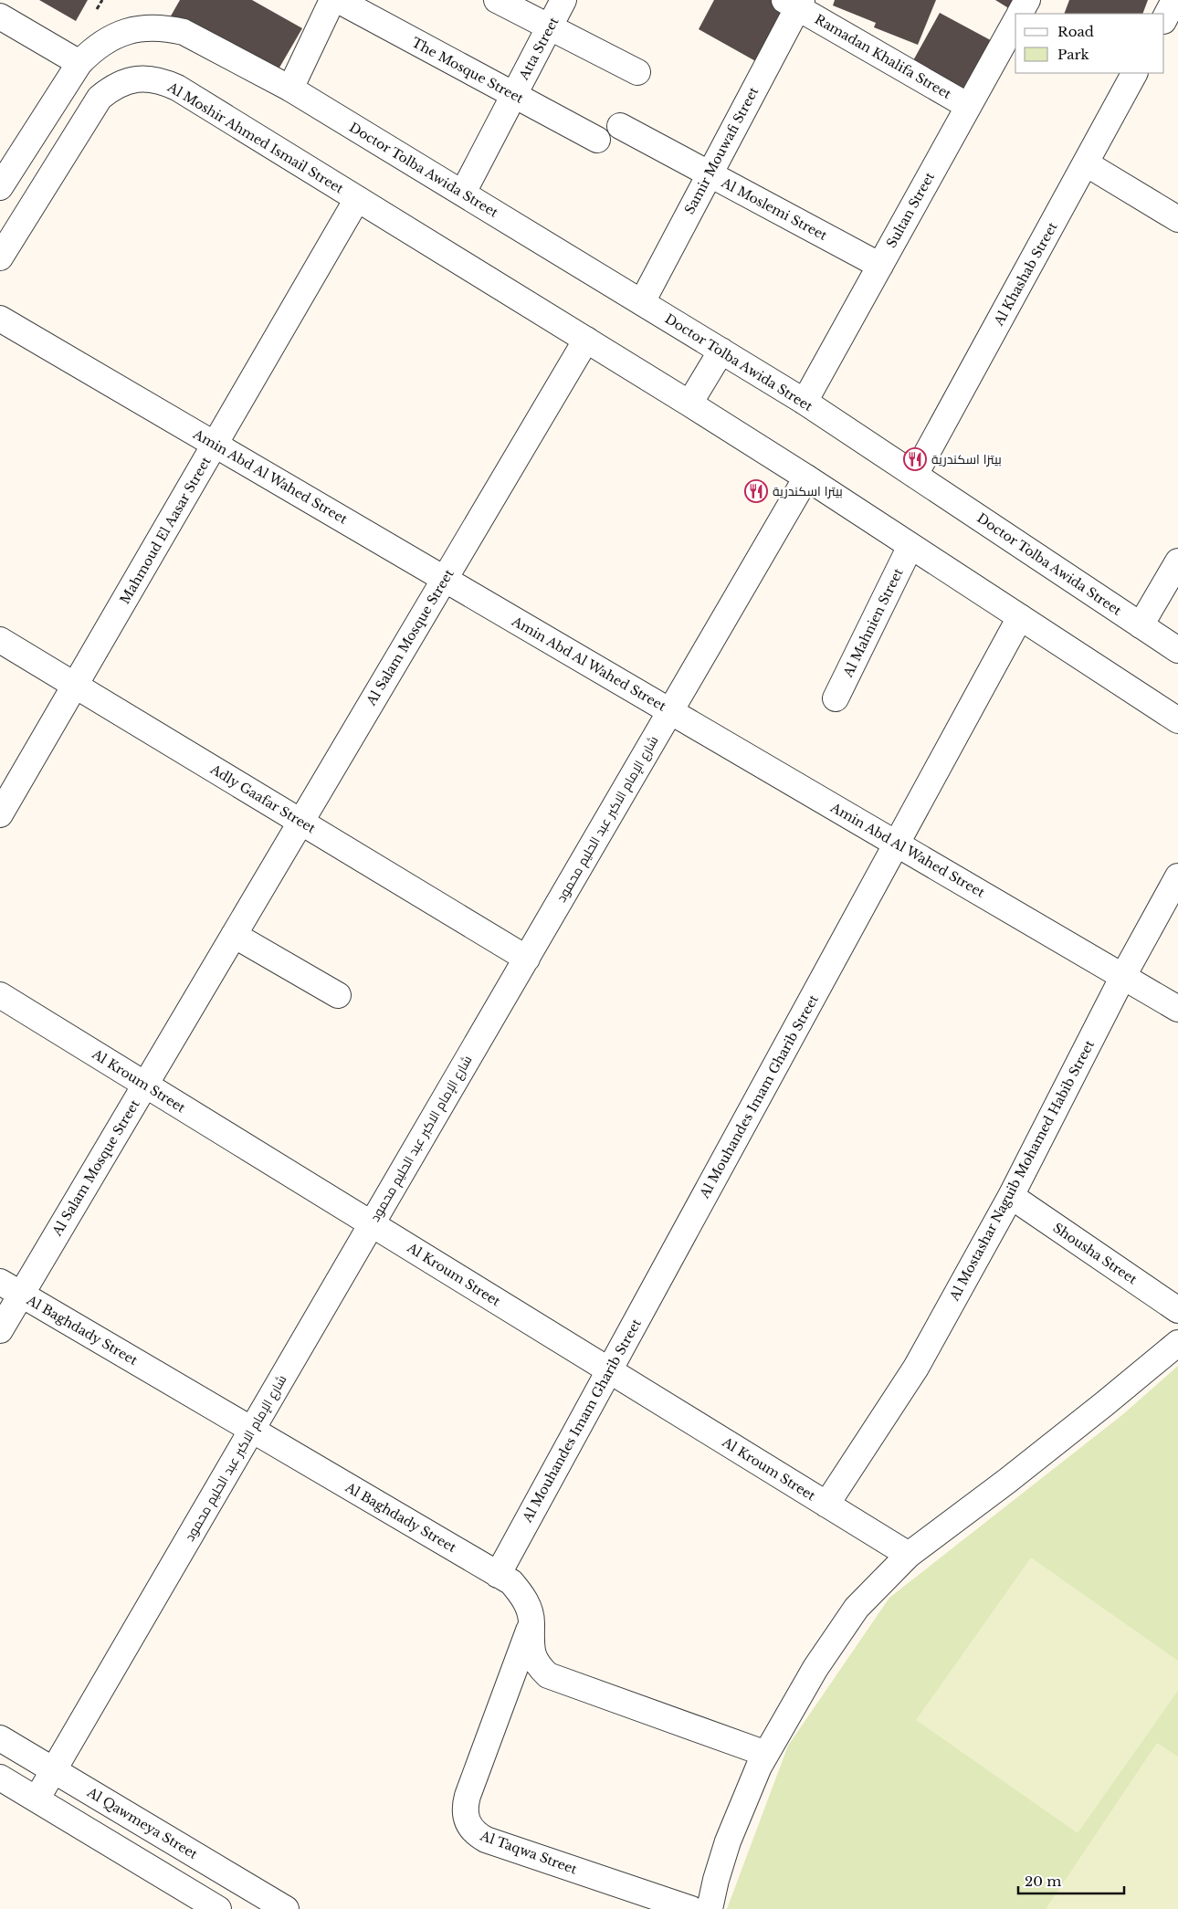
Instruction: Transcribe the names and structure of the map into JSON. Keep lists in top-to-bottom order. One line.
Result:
{"streets":{"street":["Atta Street","Ramadan Khalifa Street","The Mosque Street","Al Moshir Ahmed Ismail Street","Samir Mouwafi Street","Doctor Tolba Awida Street","Al Moslemi Street","Sultan Street","Al Khashab Street","Amin Abd Al Wahed Street","Mahmoud El Aasar Street","Al Mahnien Street","Al Salam Mosque Street","Adly Gaafar Street","شارع الإمام الاكبر عبد الحليم محمود","Al Kroum Street","Al Mouhandes Imam Gharib Street","Al Mostashar Naguib Mohamed Habib Street","Shousha Street","Al Baghdady Street","Al Qawmeya Street","Al Taqwa Street"]},"crossings":[["Atta Street","The Mosque Street"],["Atta Street","Doctor Tolba Awida Street"],["Ramadan Khalifa Street","Samir Mouwafi Street"],["Ramadan Khalifa Street","Sultan Street"],["Al Moshir Ahmed Ismail Street","Mahmoud El Aasar Street"],["Samir Mouwafi Street","Doctor Tolba Awida Street"],["Samir Mouwafi Street","Al Moslemi Street"],["Doctor Tolba Awida Street","Sultan Street"],["Doctor Tolba Awida Street","Al Khashab Street"],["Al Moslemi Street","Sultan Street"],["Amin Abd Al Wahed Street","Mahmoud El Aasar Street"],["Amin Abd Al Wahed Street","Al Salam Mosque Street"],["Amin Abd Al Wahed Street","شارع الإمام الاكبر عبد الحليم محمود"],["Amin Abd Al Wahed Street","Al Mouhandes Imam Gharib Street"],["Amin Abd Al Wahed Street","Al Mostashar Naguib Mohamed Habib Street"],["Mahmoud El Aasar Street","Adly Gaafar Street"],["Al Salam Mosque Street","Adly Gaafar Street"],["Al Salam Mosque Street","Al Kroum Street"],["Al Salam Mosque Street","Al Baghdady Street"],["Adly Gaafar Street","شارع الإمام الاكبر عبد الحليم محمود"],["شارع الإمام الاكبر عبد الحليم محمود","Al Kroum Street"],["شارع الإمام الاكبر عبد الحليم محمود","Al Baghdady Street"],["شارع الإمام الاكبر عبد الحليم محمود","Al Qawmeya Street"],["Al Kroum Street","Al Mouhandes Imam Gharib Street"],["Al Kroum Street","Al Mostashar Naguib Mohamed Habib Street"],["Al Mouhandes Imam Gharib Street","Al Baghdady Street"],["Al Mostashar Naguib Mohamed Habib Street","Shousha Street"],["Al Baghdady Street","Al Taqwa Street"]],"places":{"restaurant":["بيتزا اسكندرية","بيترا اسكندرية"]},"legend":["Road","Park"],"scale_bar":"20 m"}
